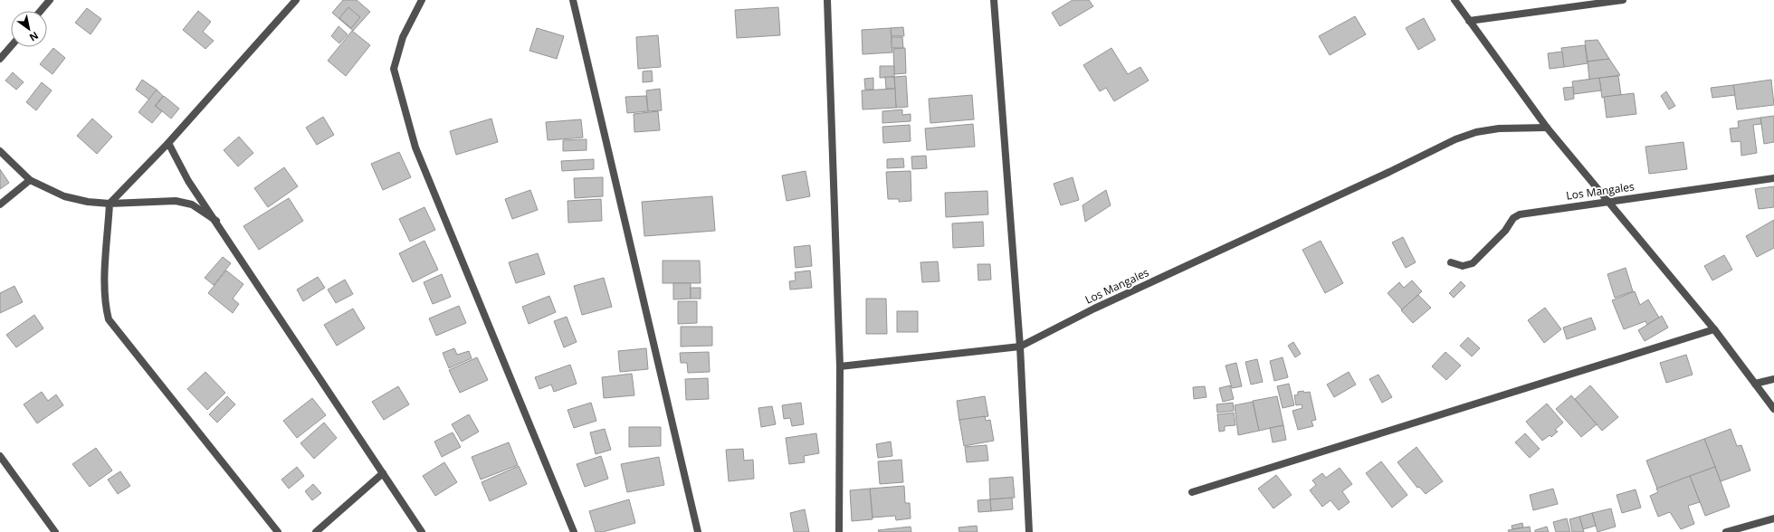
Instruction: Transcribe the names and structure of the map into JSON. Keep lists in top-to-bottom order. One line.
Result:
{"streets":{"street":["Los Mangales"]},"north":"bottom right"}
